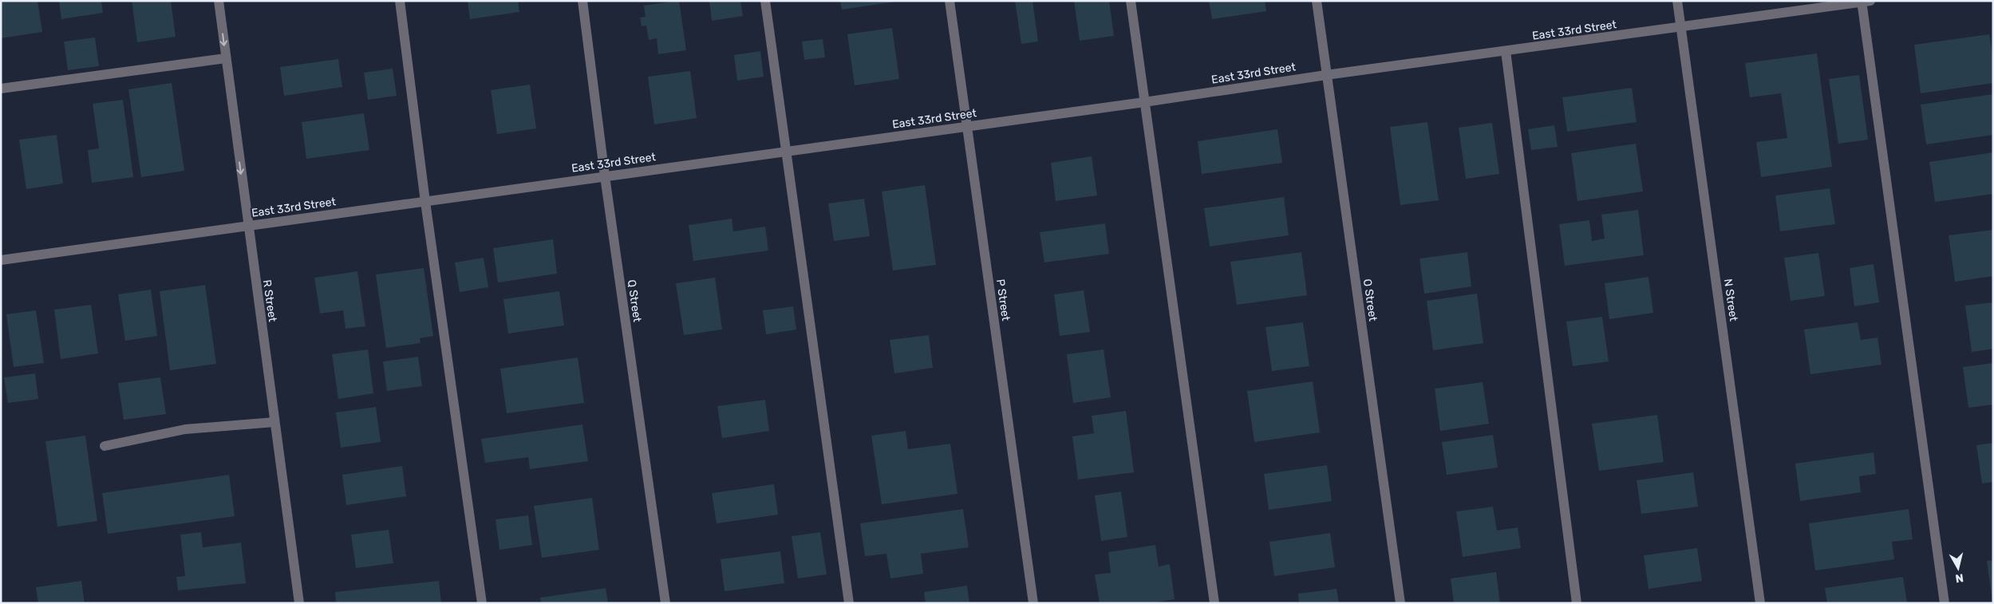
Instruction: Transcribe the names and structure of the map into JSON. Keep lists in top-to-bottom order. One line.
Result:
{"streets":{"street":["East 33rd Street","P Street","O Street","N Street","R Street","Q Street"]},"crossings":[["East 33rd Street","P Street"],["East 33rd Street","O Street"],["East 33rd Street","N Street"],["East 33rd Street","R Street"],["East 33rd Street","Q Street"]],"one_way":["R Street"],"north":"bottom"}
